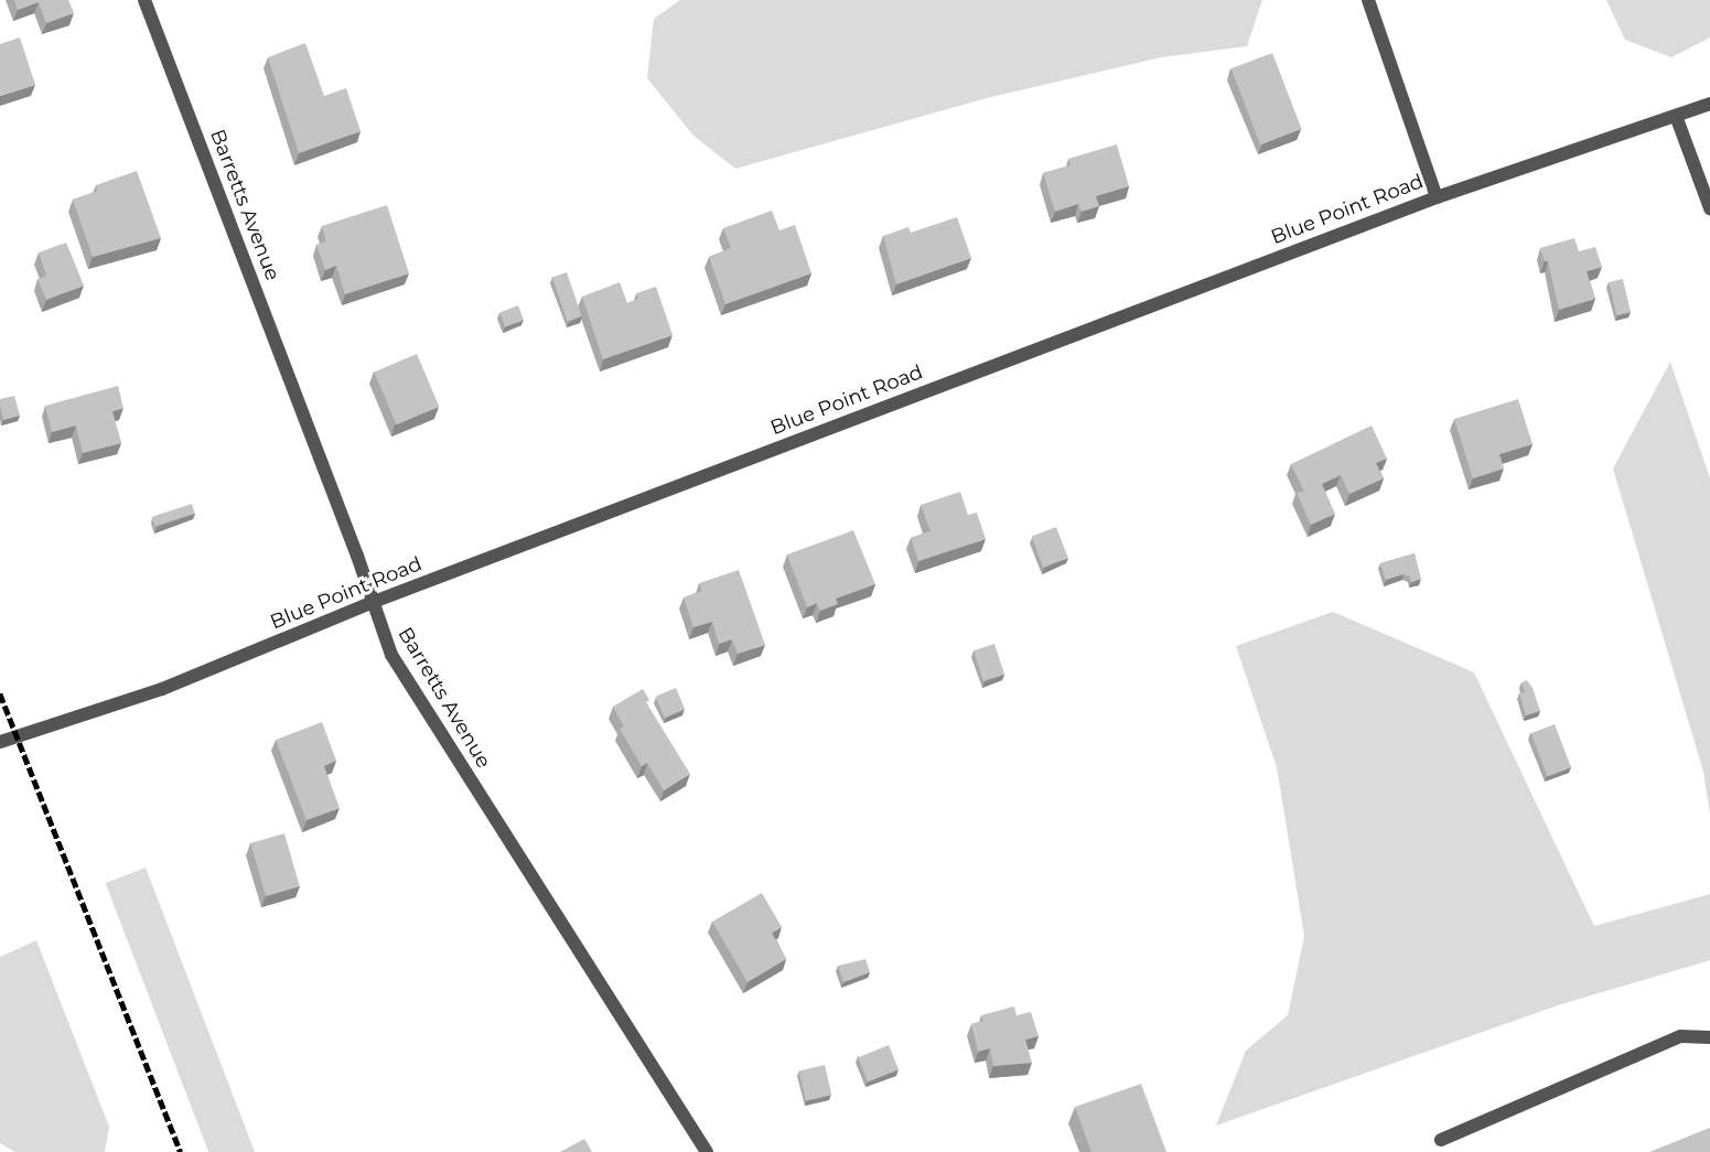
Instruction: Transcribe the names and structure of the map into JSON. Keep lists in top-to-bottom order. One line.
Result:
{"streets":{"street":["Barretts Avenue","Blue Point Road"]},"crossings":[["Barretts Avenue","Blue Point Road"]]}
